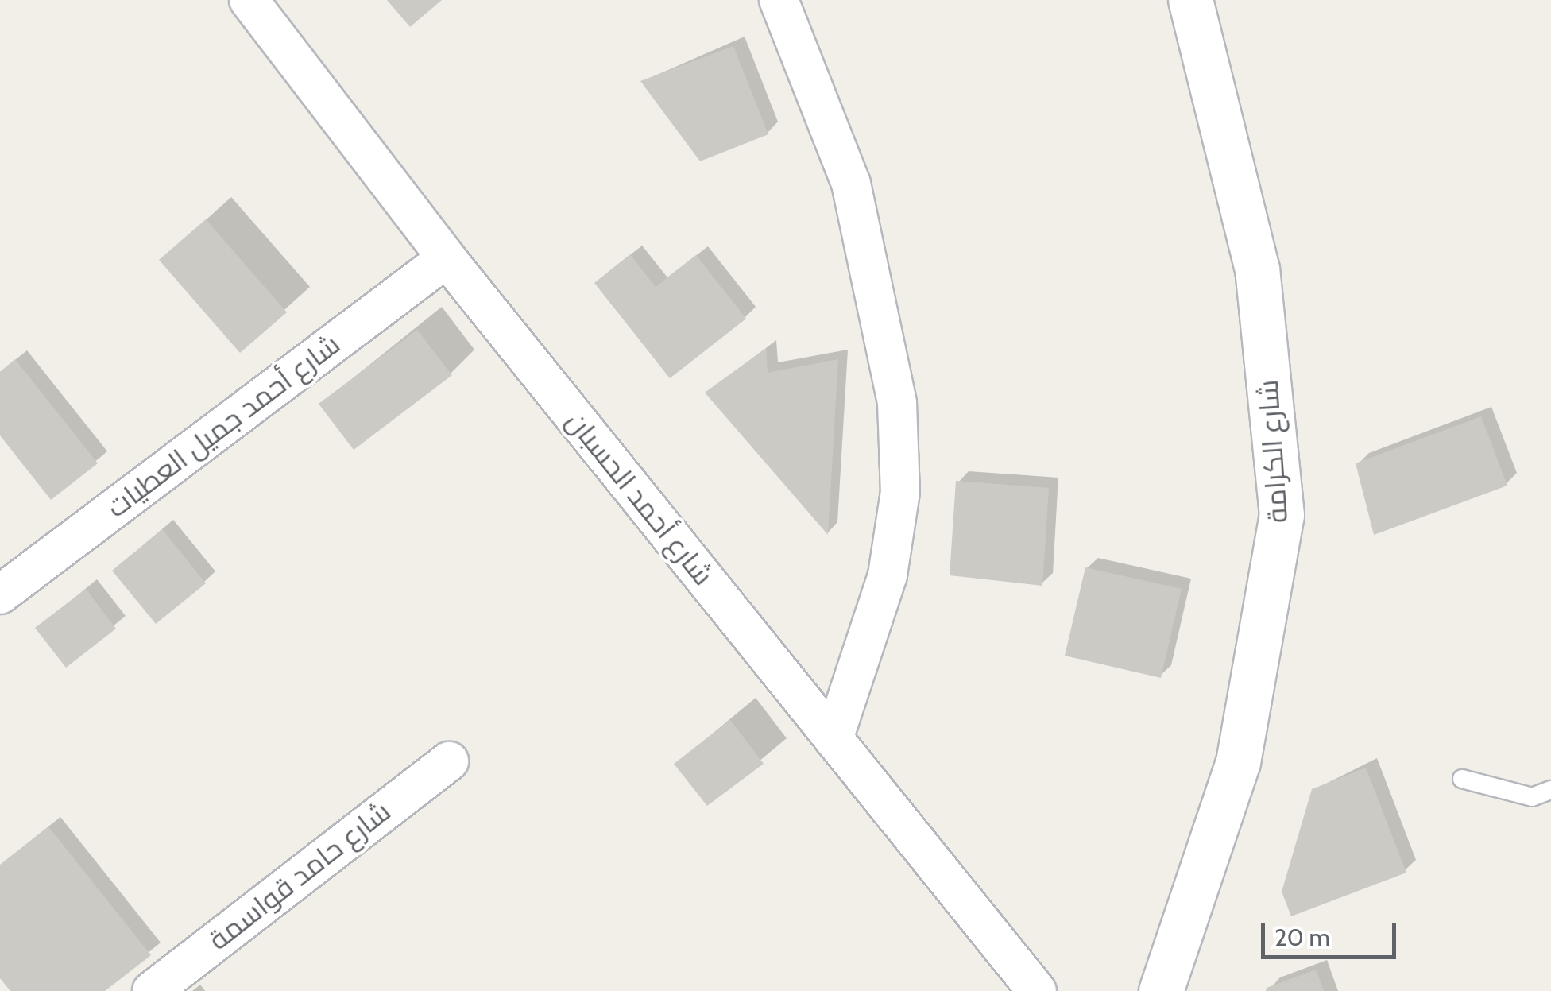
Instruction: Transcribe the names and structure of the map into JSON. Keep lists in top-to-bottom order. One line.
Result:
{"streets":{"street":["شارع أحمد جميل العطيات","شارع الكرامة","شارع أحمد الحسبان","شارع حامد قواسمة"]},"crossings":[["شارع أحمد جميل العطيات","شارع أحمد الحسبان"]],"scale_bar":"20 m"}
